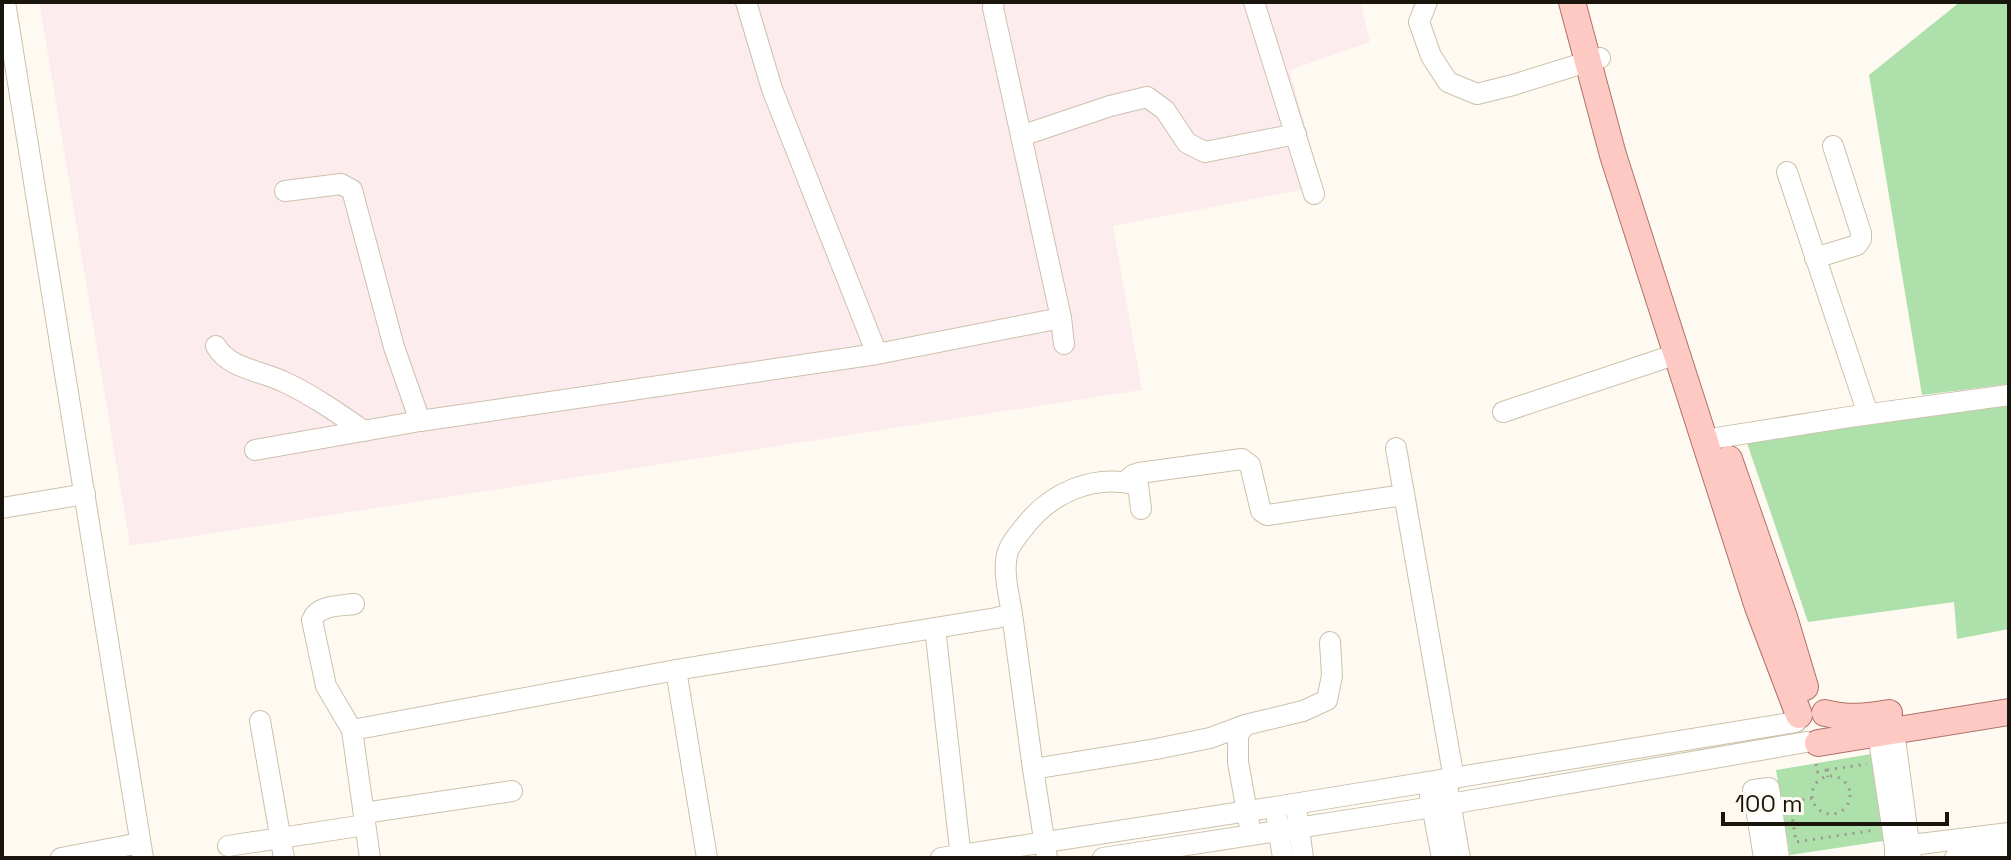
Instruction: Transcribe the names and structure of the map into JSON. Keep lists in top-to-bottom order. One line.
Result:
{"scale_bar":"100 m"}
